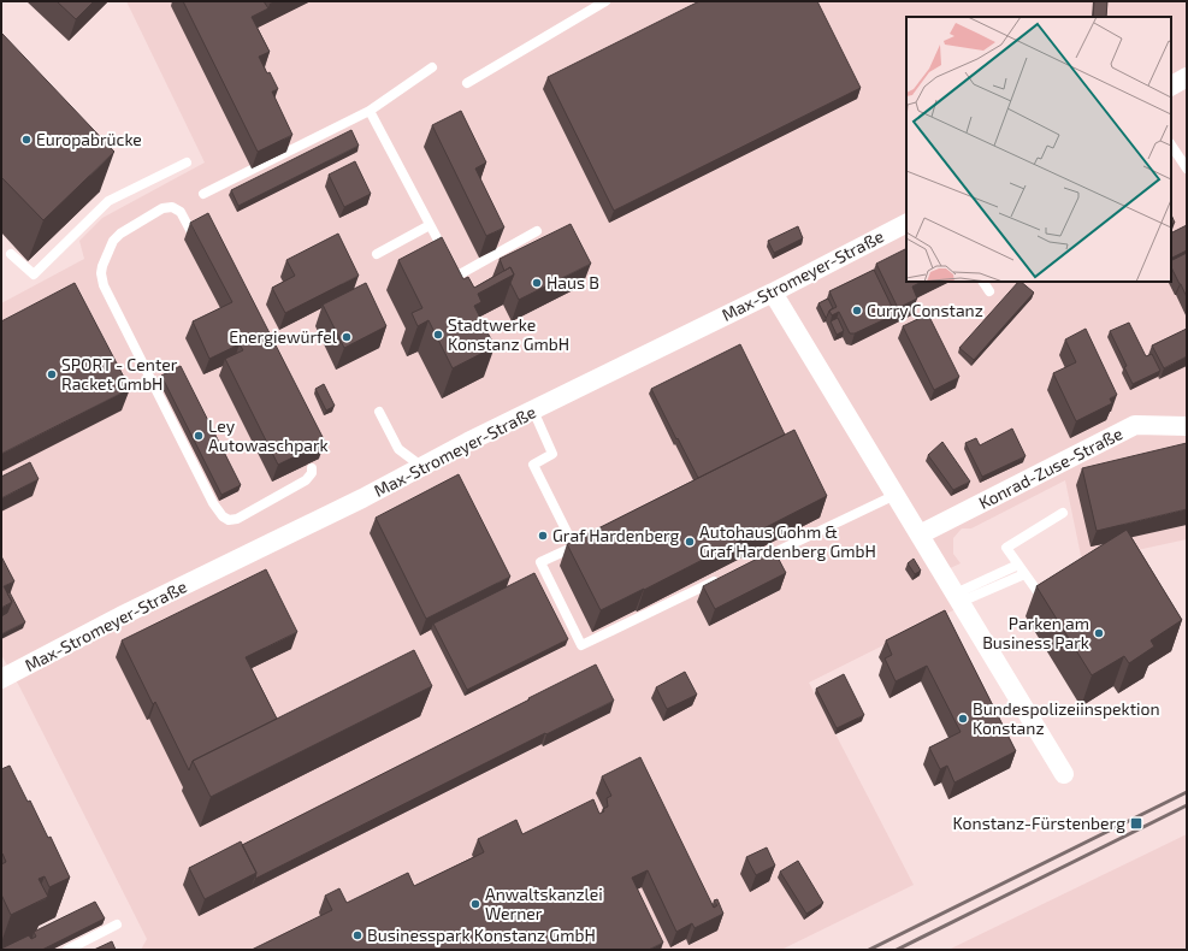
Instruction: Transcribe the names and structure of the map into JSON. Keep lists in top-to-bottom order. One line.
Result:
{"streets":{"street":["Max-Stromeyer-Straße","Konrad-Zuse-Straße"]},"places":{"other":["Europabrücke","Haus B","Curry Constanz","Stadtwerke Konstanz GmbH","Energiewürfel","SPORT - Center Racket GmbH","Ley Autowaschpark","Graf Hardenberg","Autohaus Gohm & Graf Hardenberg GmbH","Parken am Business Park","Bundespolizeiinspektion Konstanz","Anwaltskanzlei Werner","Businesspark Konstanz GmbH"],"transit":["Konstanz-Fürstenberg"]}}
